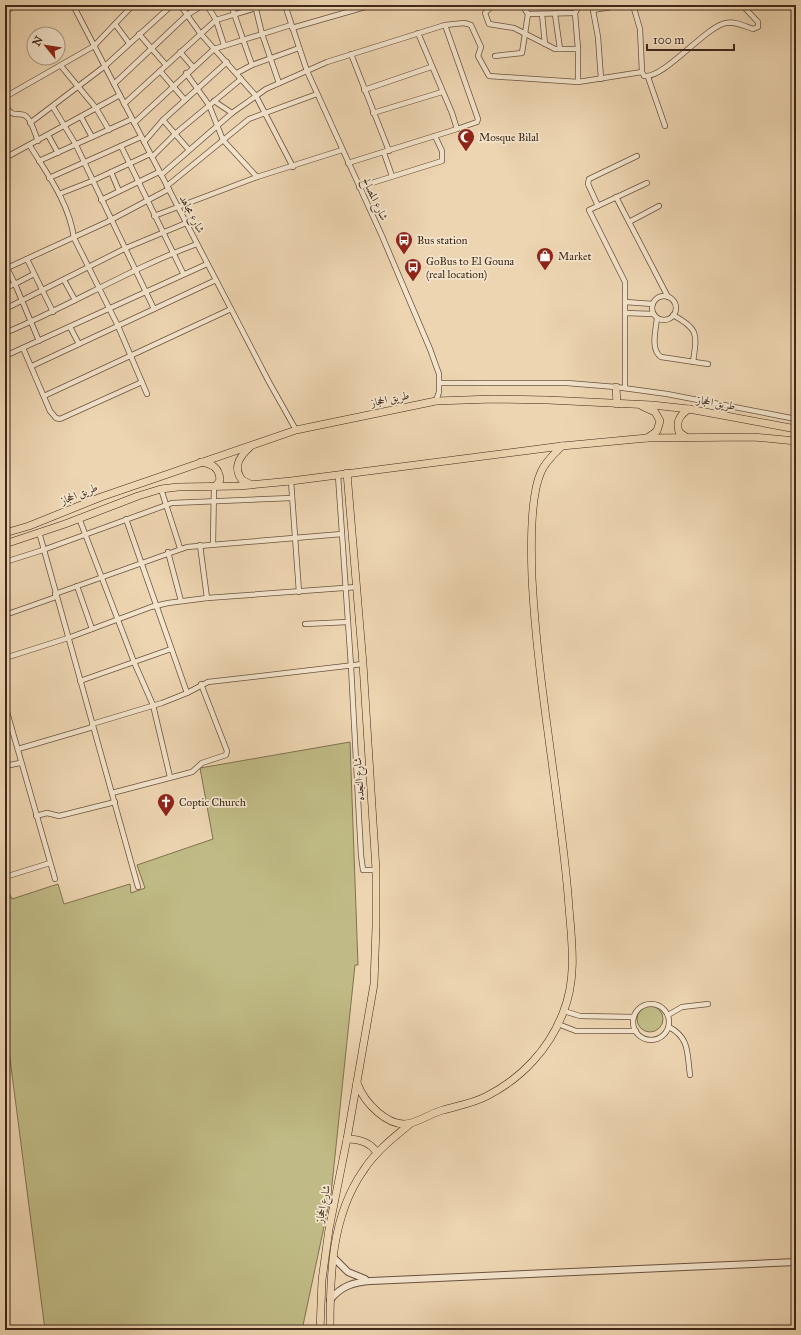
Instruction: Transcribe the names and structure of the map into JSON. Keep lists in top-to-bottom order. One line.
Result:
{"streets":{"main road":["طريق الحجاز","شارع النجده","شارع الحجاز"],"street":["شارع المصالح","شارع مجاهد"]},"crossings":[["شارع المصالح","طريق الحجاز"],["شارع مجاهد","طريق الحجاز"],["طريق الحجاز","شارع النجده"],["طريق الحجاز","شارع الحجاز"],["شارع النجده","شارع الحجاز"]],"places":{"mosque":["Mosque Bilal"],"bus stop":["Bus station","GoBus to El Gouna (real location)"],"shop":["Market"],"church":["Coptic Church"]},"scale_bar":"100 m","north":"top left"}
